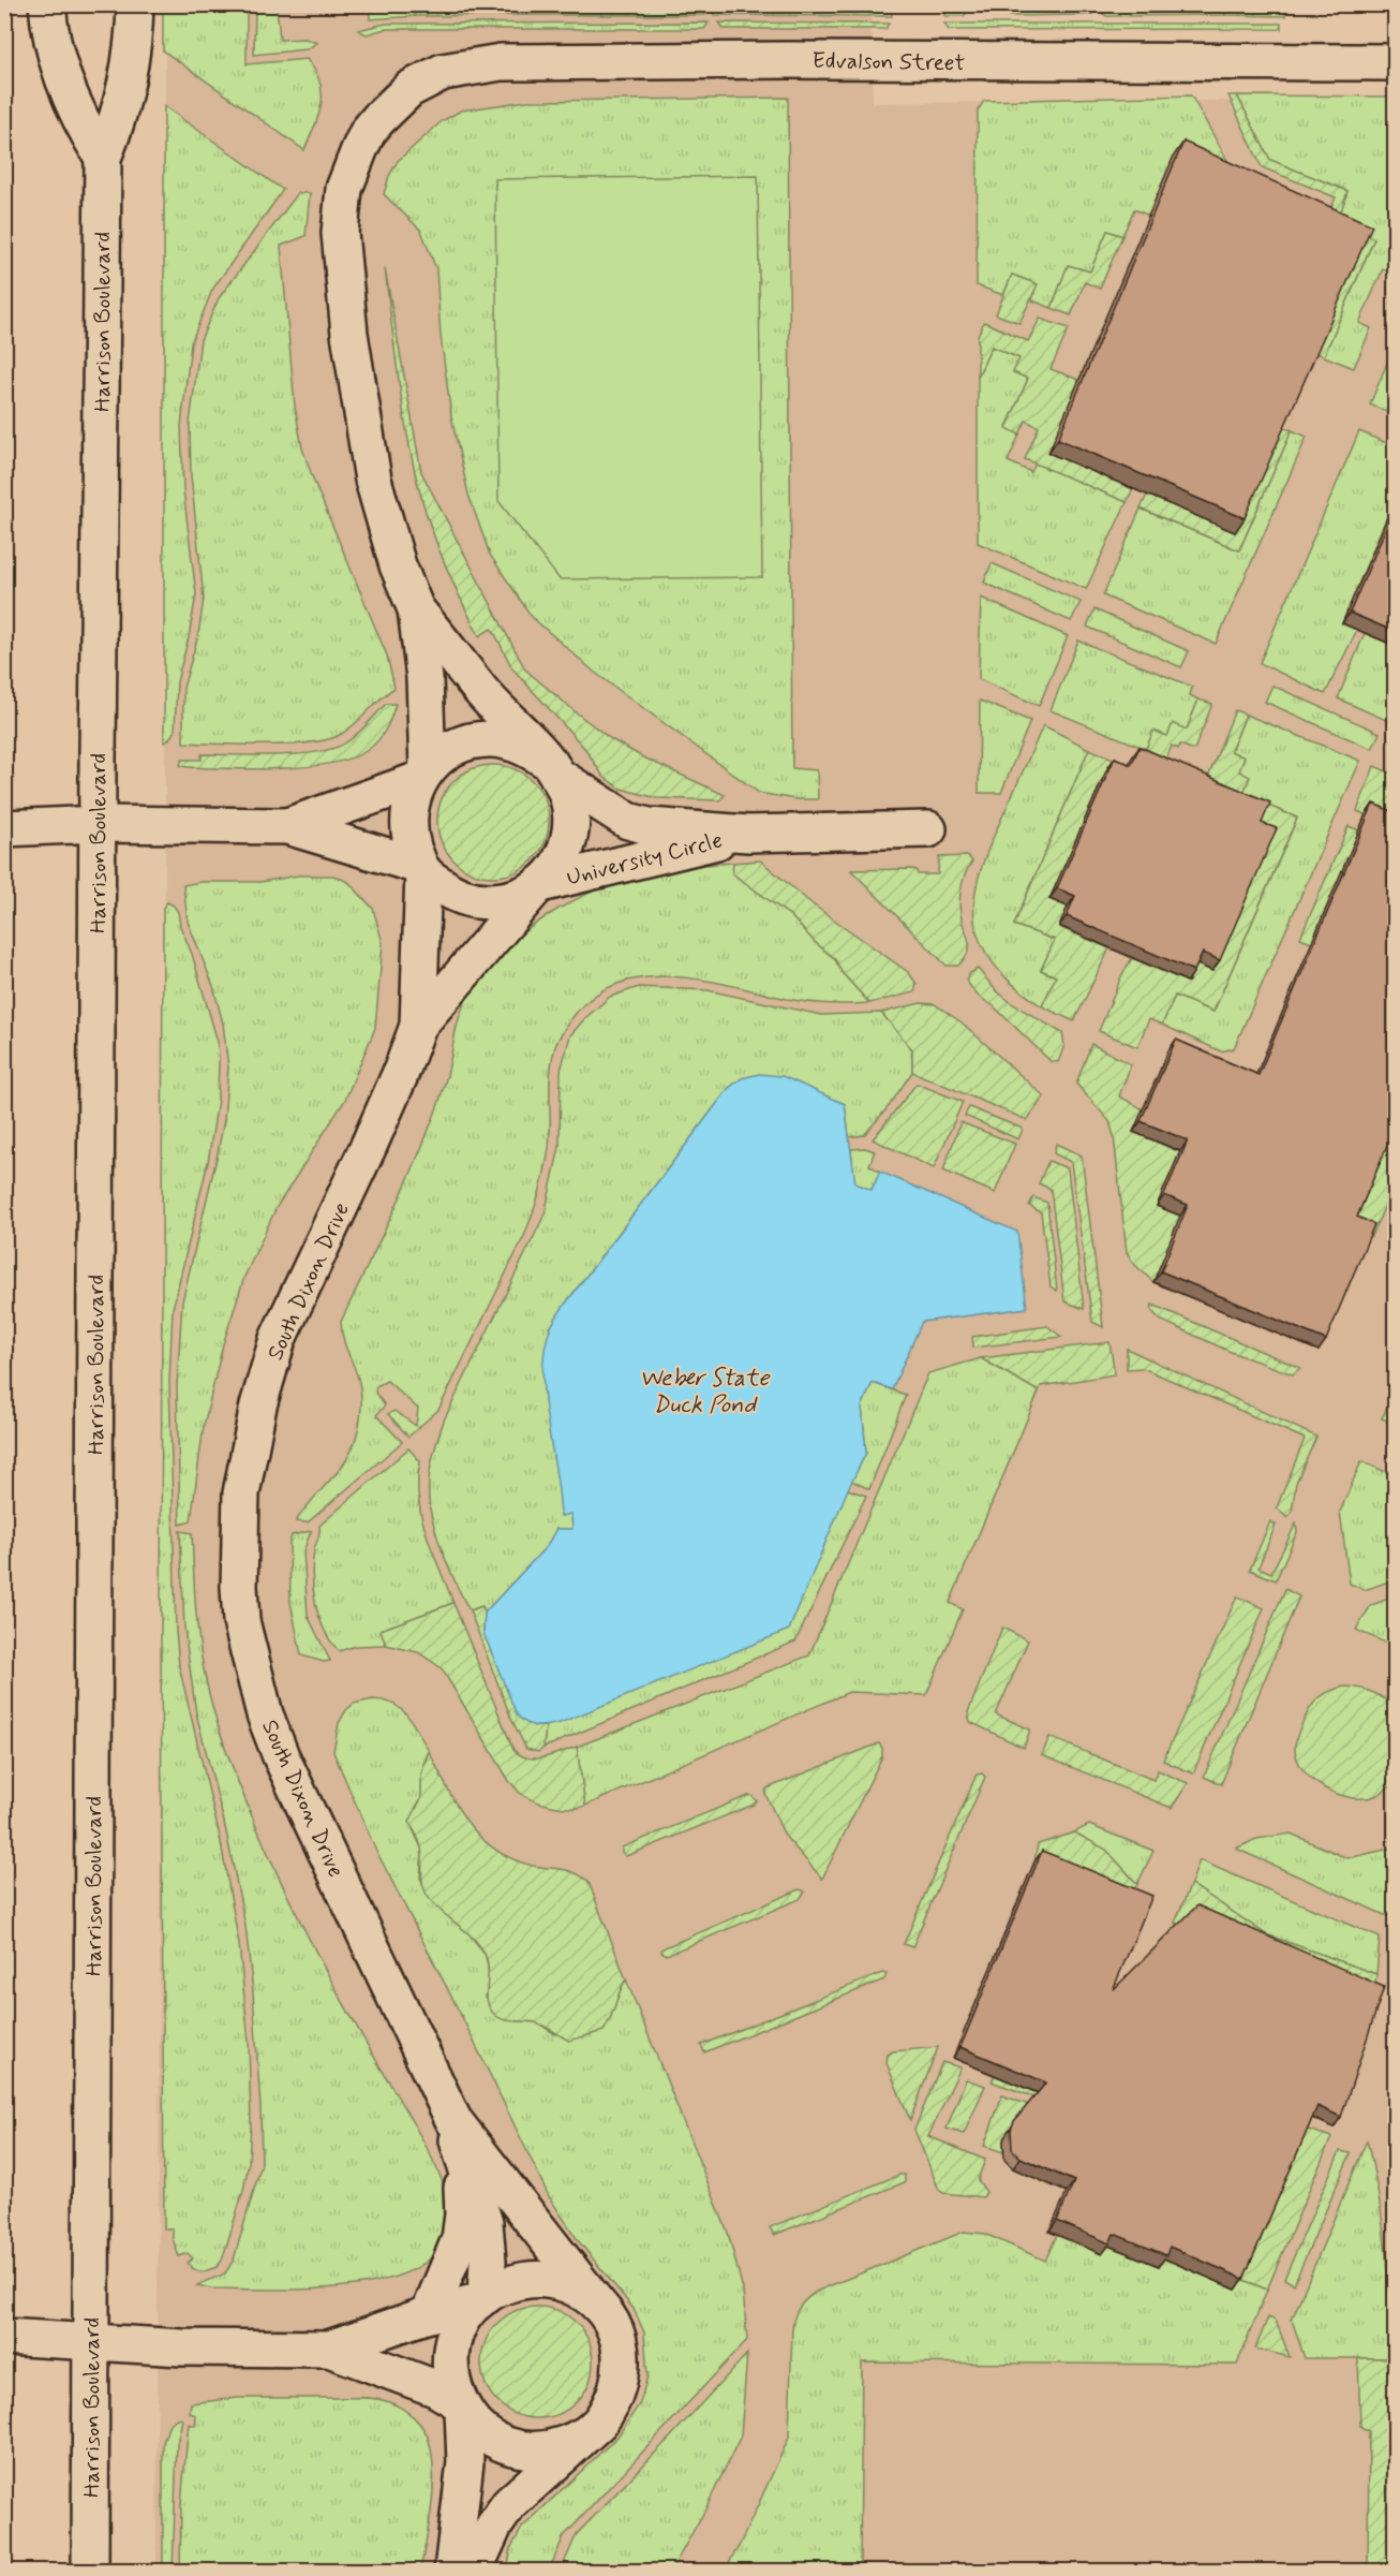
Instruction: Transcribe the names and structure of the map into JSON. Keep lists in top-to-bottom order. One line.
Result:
{"streets":{"street":["Edvalson Street","Harrison Boulevard","University Circle","South Dixon Drive"]},"crossings":[["University Circle","South Dixon Drive"]],"water":["Weber State Duck Pond"]}
